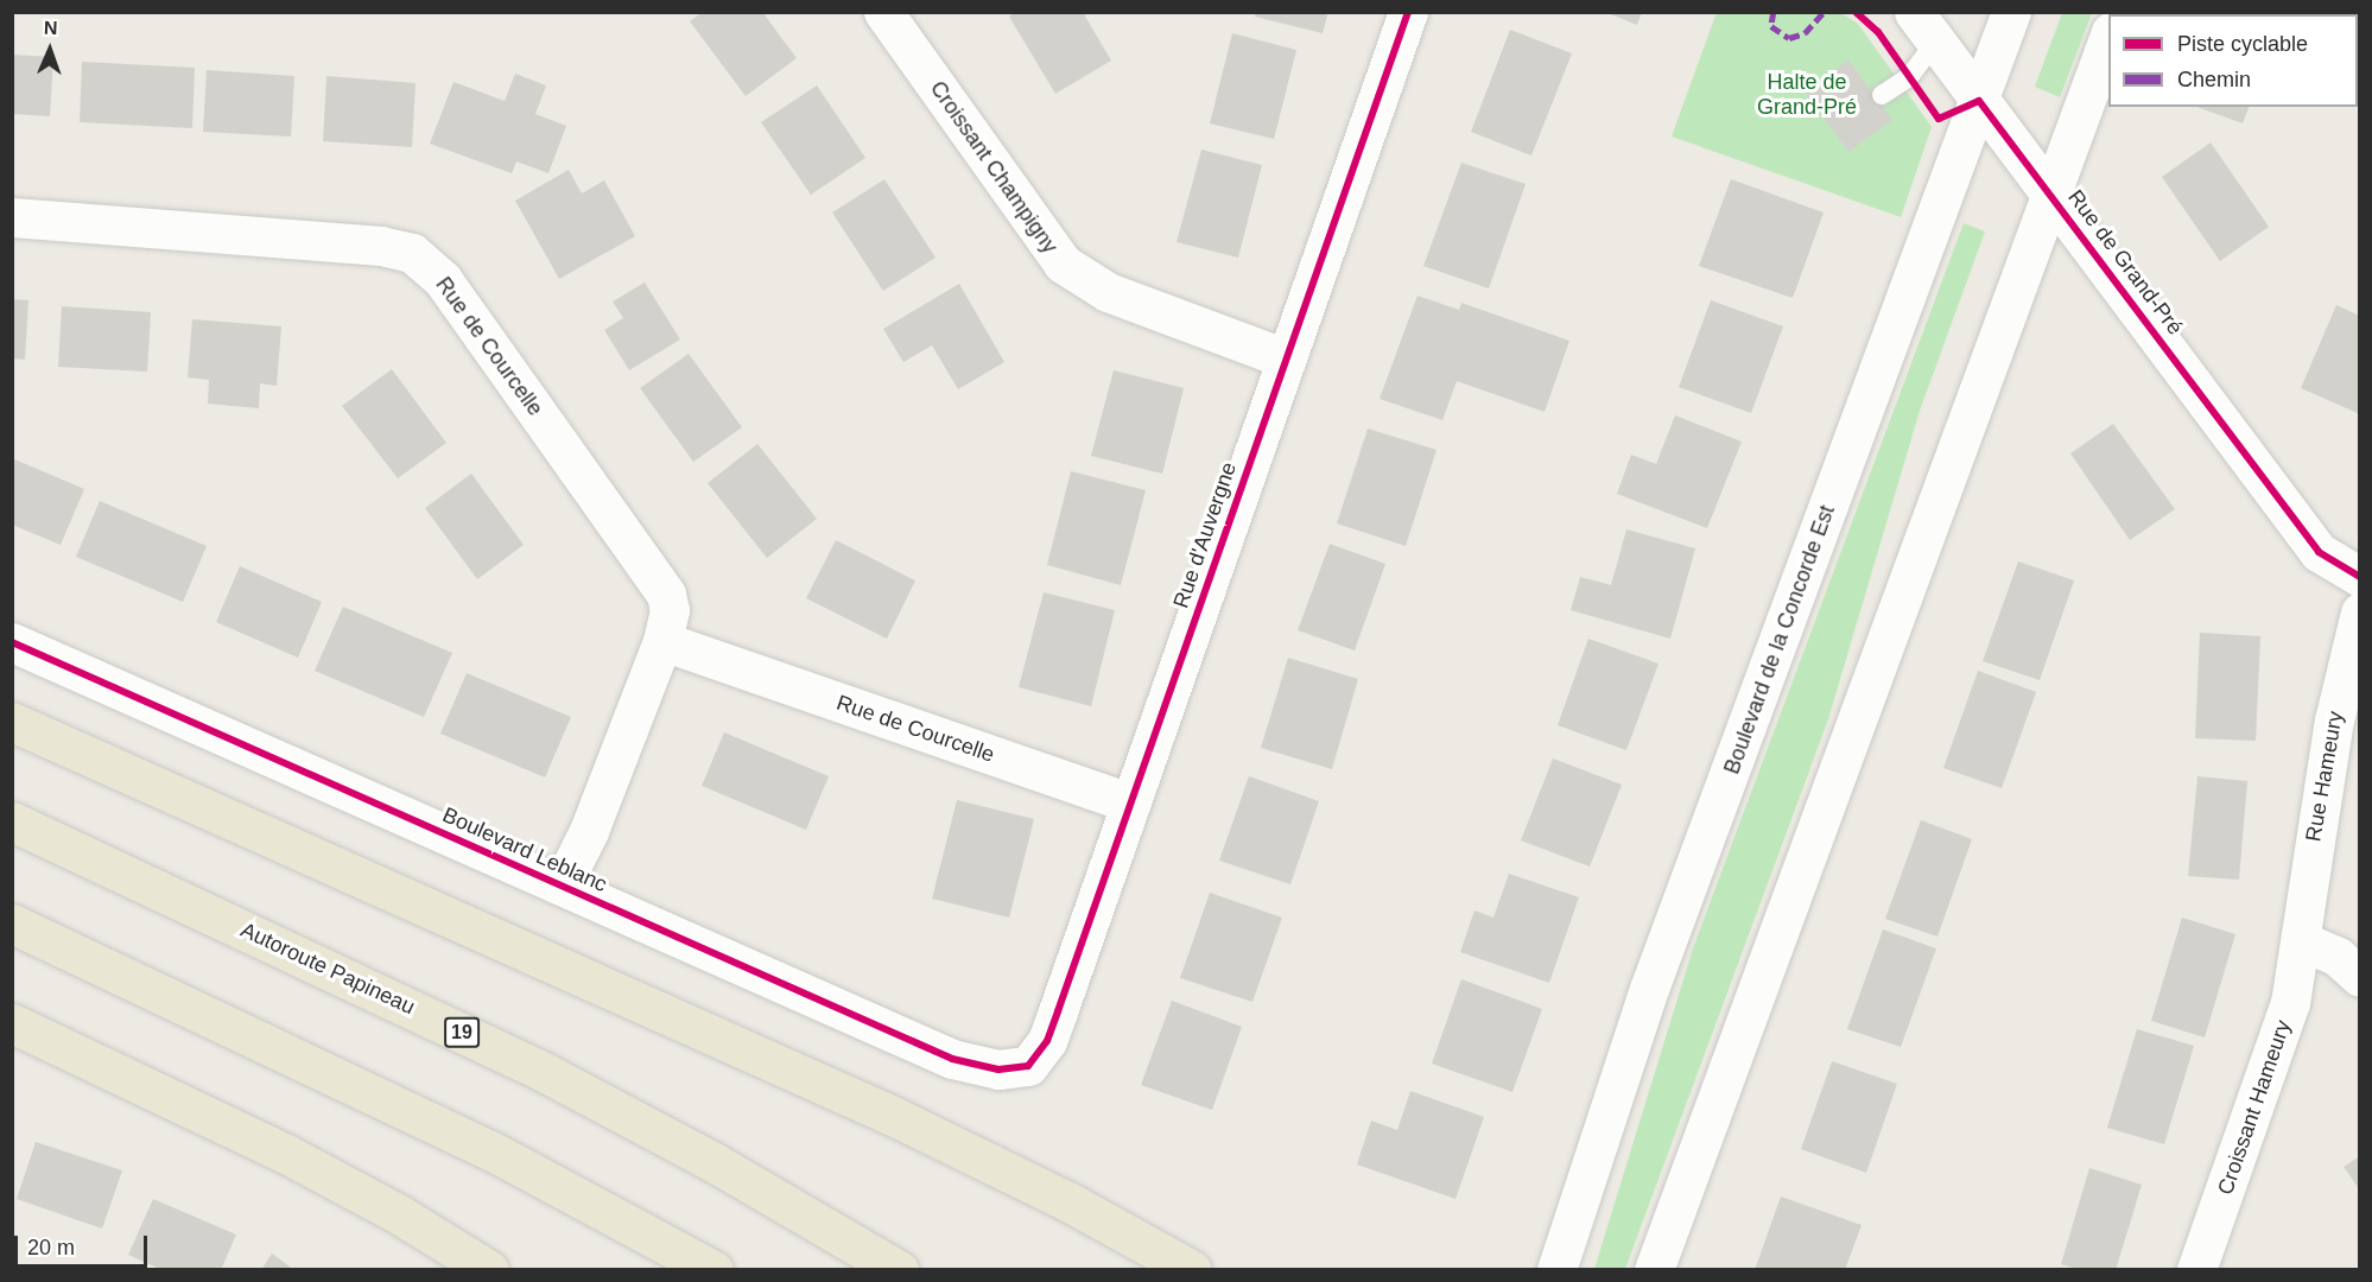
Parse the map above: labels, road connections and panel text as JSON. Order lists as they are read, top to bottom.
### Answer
{
  "streets": {
    "highway": ["Autoroute Papineau", "19"],
    "street": [
      "Croissant Champigny",
      "Rue de Grand-Pré",
      "Rue de Courcelle",
      "Rue d'Auvergne",
      "Boulevard de la Concorde Est",
      "Rue Hameury",
      "Boulevard Leblanc",
      "Croissant Hameury"
    ]
  },
  "crossings": [
    ["Croissant Champigny", "Rue d'Auvergne"],
    ["Rue de Grand-Pré", "Boulevard de la Concorde Est"],
    ["Rue de Courcelle", "Rue d'Auvergne"],
    ["Rue de Courcelle", "Boulevard Leblanc"],
    ["Rue d'Auvergne", "Boulevard Leblanc"],
    ["Rue Hameury", "Croissant Hameury"]
  ],
  "parks": ["Halte de Grand-Pré"],
  "legend": ["Piste cyclable", "Chemin"],
  "scale_bar": "20 m",
  "north": "top"
}
